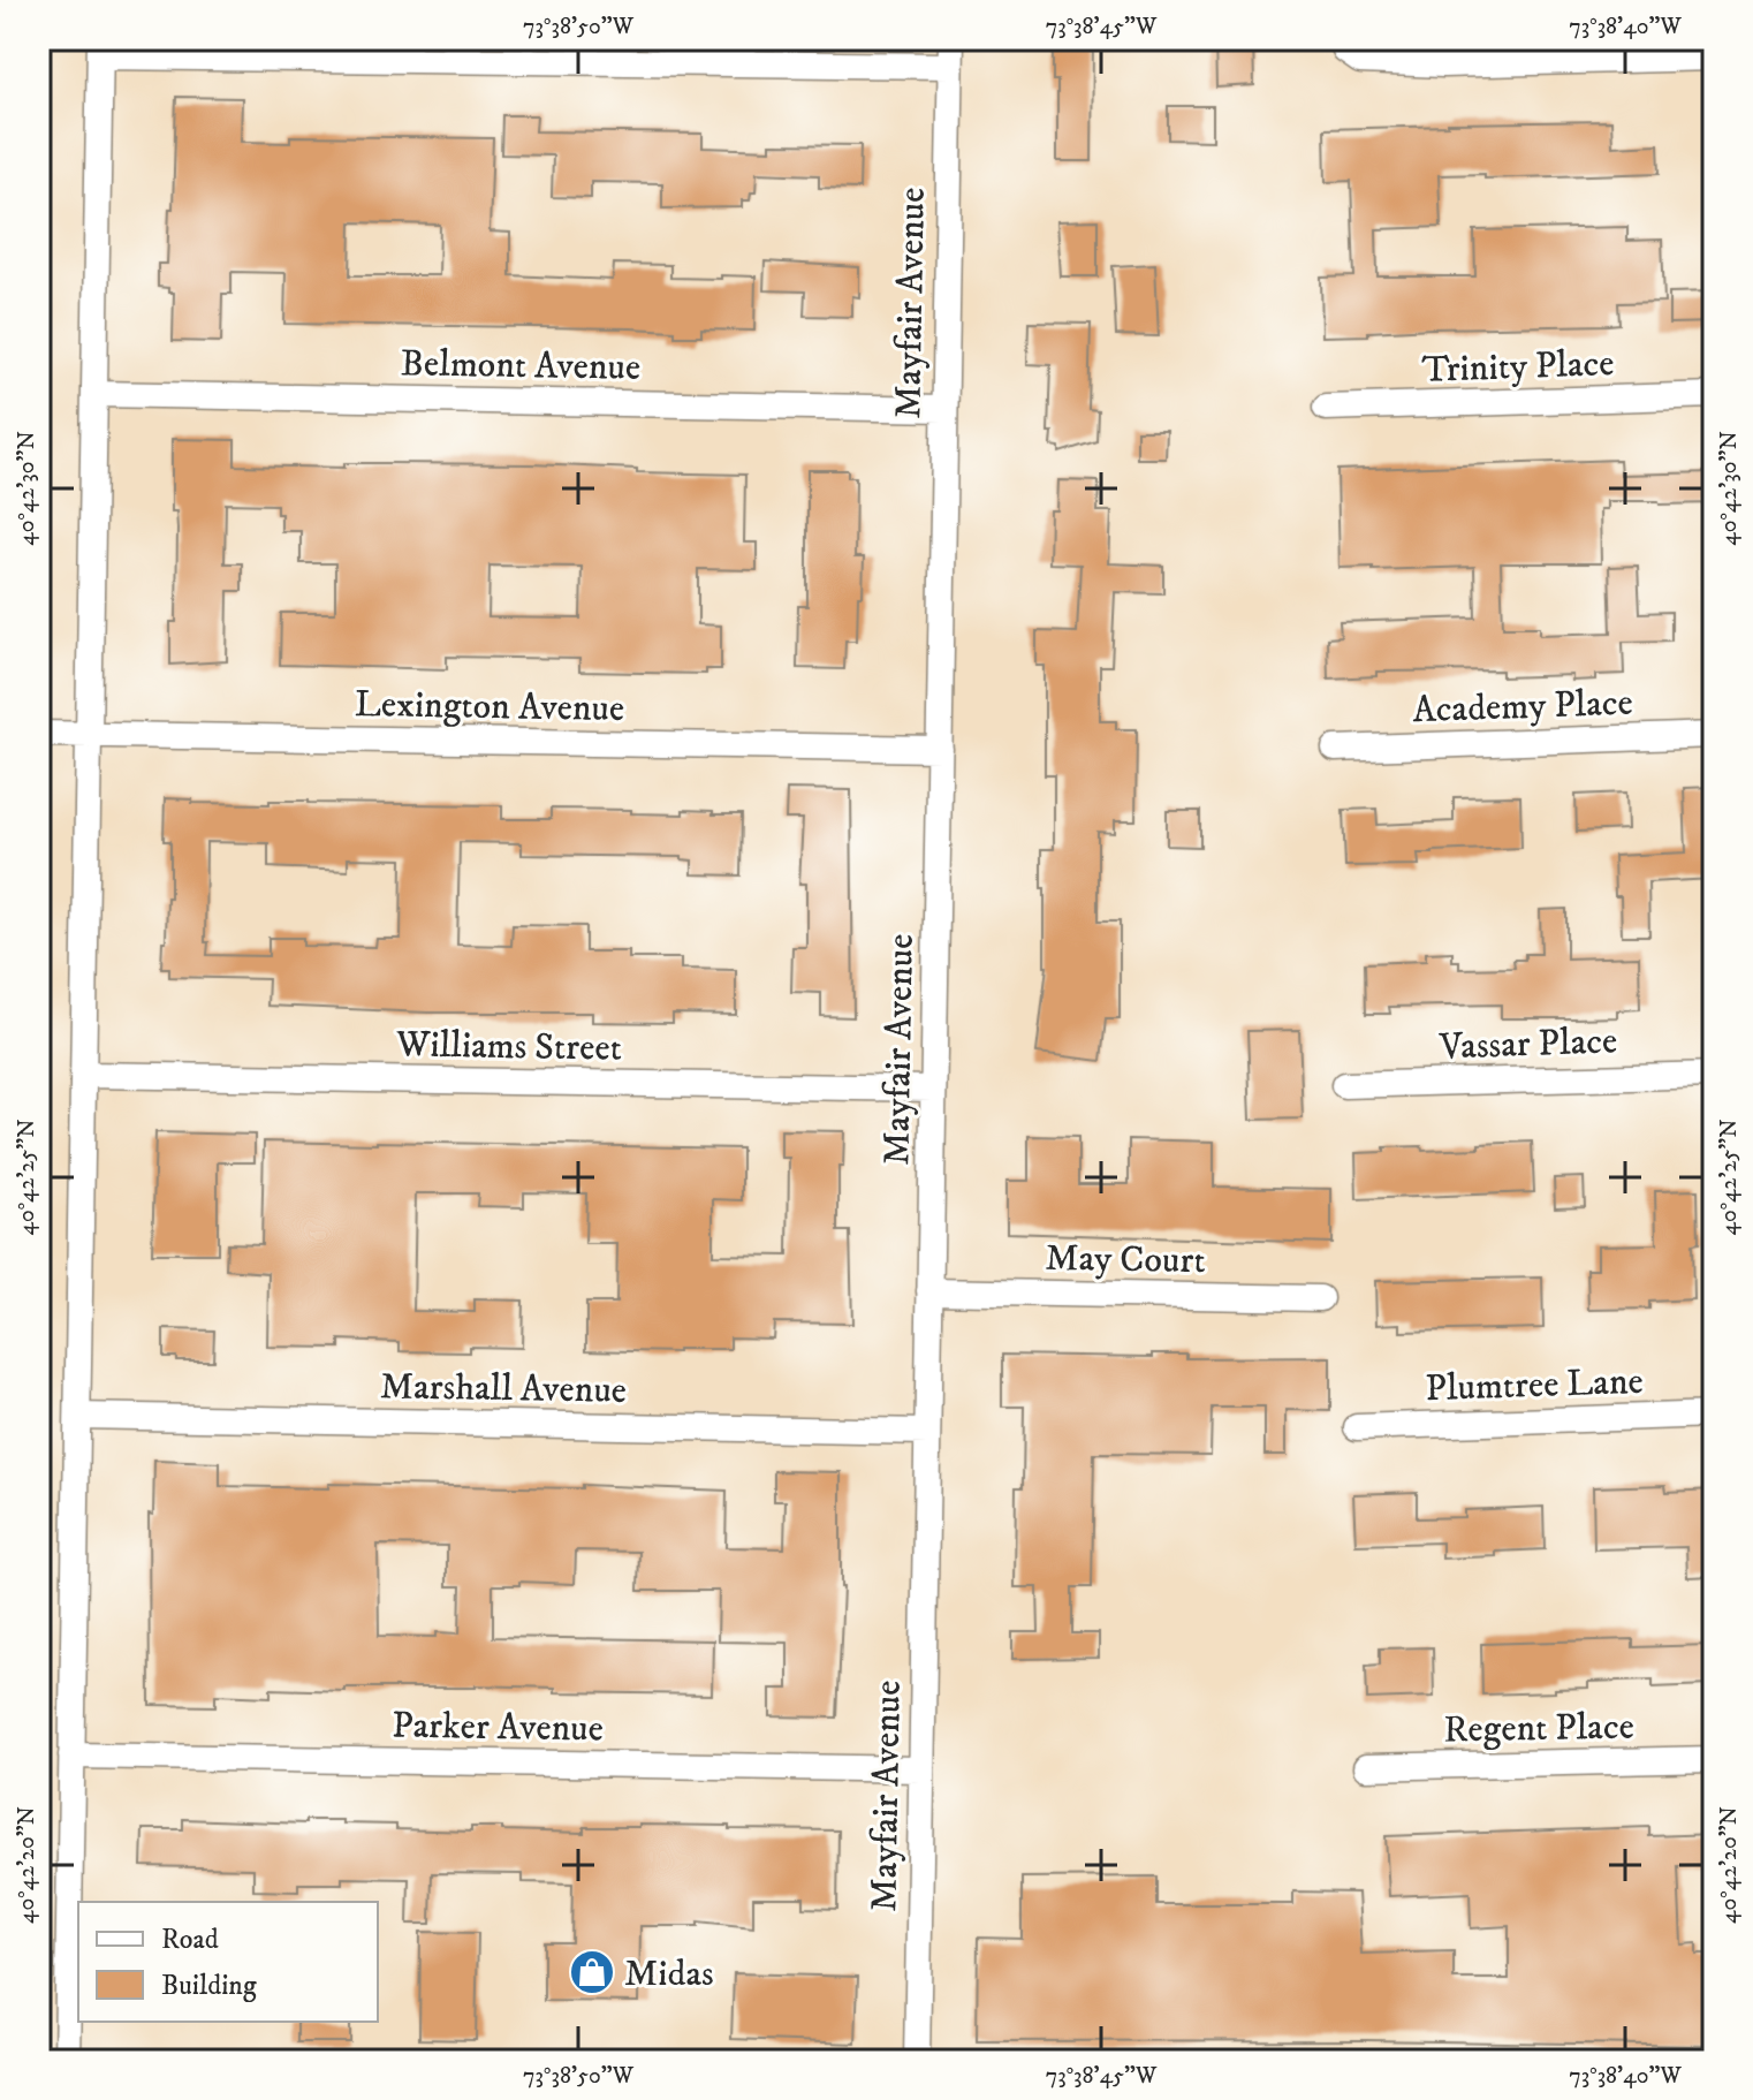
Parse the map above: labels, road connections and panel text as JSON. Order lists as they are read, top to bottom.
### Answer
{
  "streets": {
    "street": [
      "Mayfair Avenue",
      "Belmont Avenue",
      "Trinity Place",
      "Lexington Avenue",
      "Academy Place",
      "Vassar Place",
      "Williams Street",
      "May Court",
      "Plumtree Lane",
      "Marshall Avenue",
      "Parker Avenue",
      "Regent Place"
    ]
  },
  "crossings": [
    ["Mayfair Avenue", "Belmont Avenue"],
    ["Mayfair Avenue", "Lexington Avenue"],
    ["Mayfair Avenue", "Williams Street"],
    ["Mayfair Avenue", "May Court"],
    ["Mayfair Avenue", "Marshall Avenue"],
    ["Mayfair Avenue", "Parker Avenue"]
  ],
  "places": {
    "shop": ["Midas"]
  },
  "legend": ["Road", "Building"],
  "coordinates": [
    "73°38'50\"W",
    "73°38'45\"W",
    "73°38'40\"W",
    "40°42'30\"N",
    "40°42'25\"N",
    "40°42'20\"N"
  ]
}
